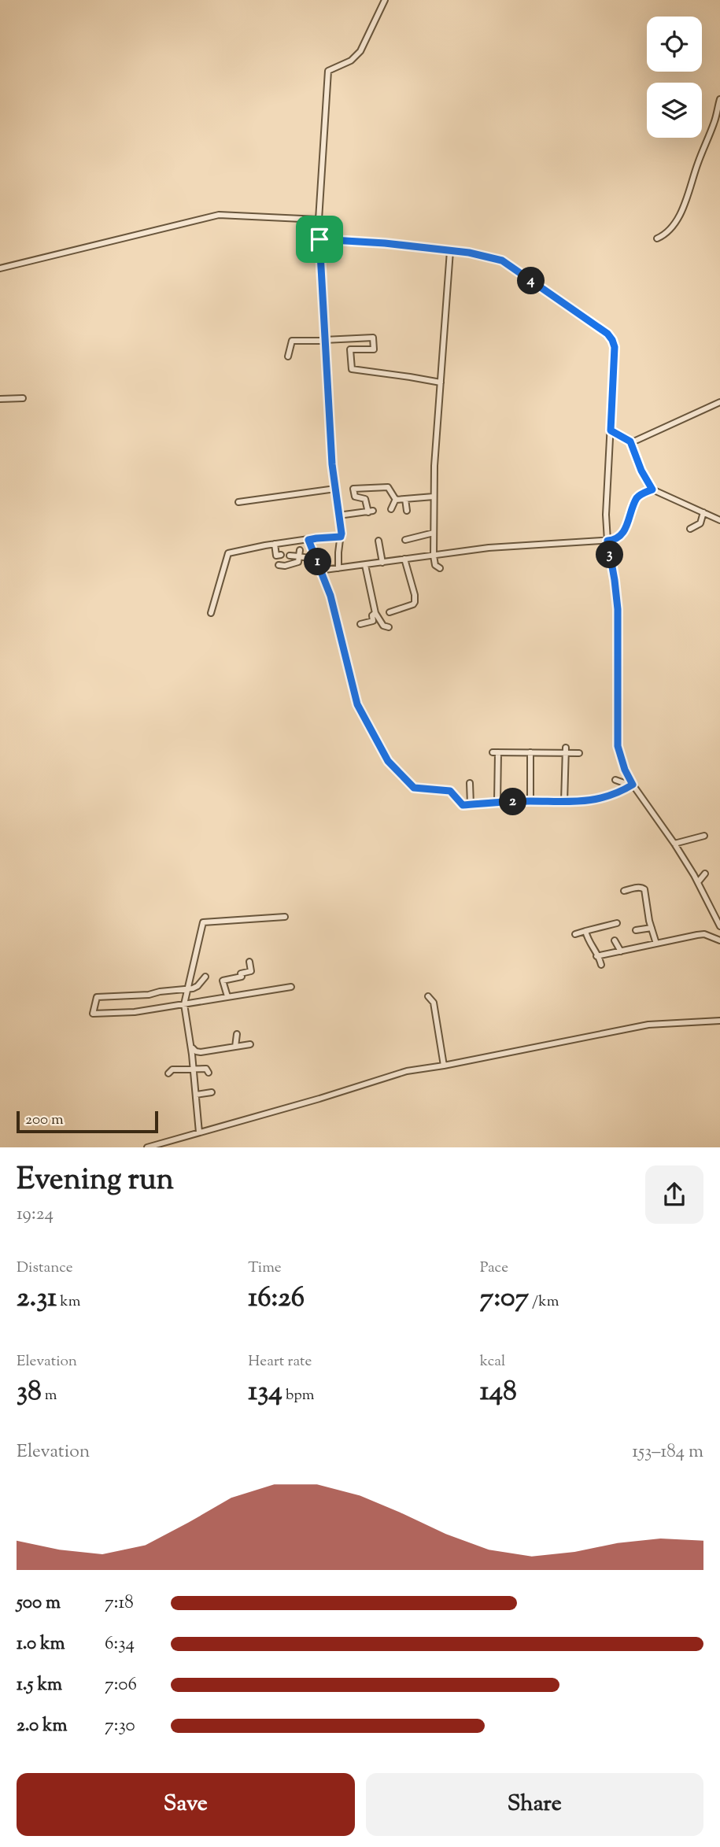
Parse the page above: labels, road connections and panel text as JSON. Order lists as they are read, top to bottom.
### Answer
{
  "scale_bar": "200 m",
  "page": {
    "pins": [
      "4",
      "3",
      "1",
      "2"
    ],
    "scale": "200 m",
    "heading": ["Evening run", "19:24"],
    "stats": [
      ["Distance", "2.31 km"],
      ["Time", "16:26"],
      ["Pace", "7:07 /km"],
      ["Elevation", "38 m"],
      ["Heart rate", "134 bpm"],
      ["kcal", "148"]
    ],
    "chart": ["Elevation", "153–184 m"],
    "list": [
      {
        "name": "500 m",
        "note": "7:18"
      },
      {
        "name": "1.0 km",
        "note": "6:34"
      },
      {
        "name": "1.5 km",
        "note": "7:06"
      },
      {
        "name": "2.0 km",
        "note": "7:30"
      }
    ],
    "buttons": ["Save", "Share"]
  }
}
